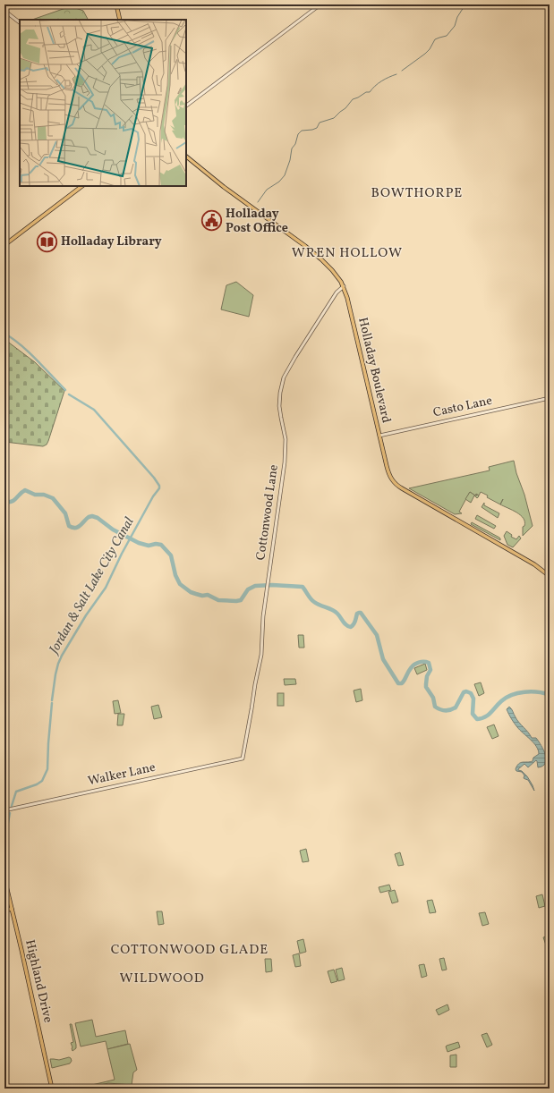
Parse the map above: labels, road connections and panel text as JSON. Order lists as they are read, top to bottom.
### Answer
{
  "streets": {
    "main road": ["Holladay Boulevard", "Highland Drive"],
    "street": ["Casto Lane", "Cottonwood Lane", "Walker Lane"]
  },
  "crossings": [
    ["Holladay Boulevard", "Casto Lane"],
    ["Holladay Boulevard", "Cottonwood Lane"],
    ["Cottonwood Lane", "Walker Lane"]
  ],
  "districts": [
    "BOWTHORPE",
    "WREN HOLLOW",
    "COTTONWOOD GLADE",
    "WILDWOOD"
  ],
  "water": ["Jordan & Salt Lake City Canal"],
  "places": {
    "public building": ["Holladay Post Office"],
    "library": ["Holladay Library"]
  }
}
